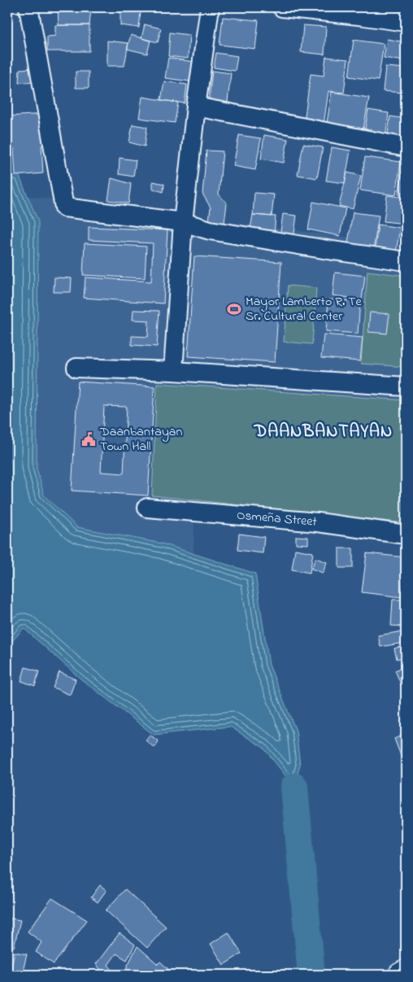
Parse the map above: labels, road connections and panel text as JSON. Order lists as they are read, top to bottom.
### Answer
{
  "streets": {
    "street": ["Osmeña Street"]
  },
  "districts": ["DAANBANTAYAN"],
  "places": {
    "sports": ["Mayor Lamberto R. Te Sr. Cultural Center"],
    "public building": ["Daanbantayan Town Hall"]
  }
}
